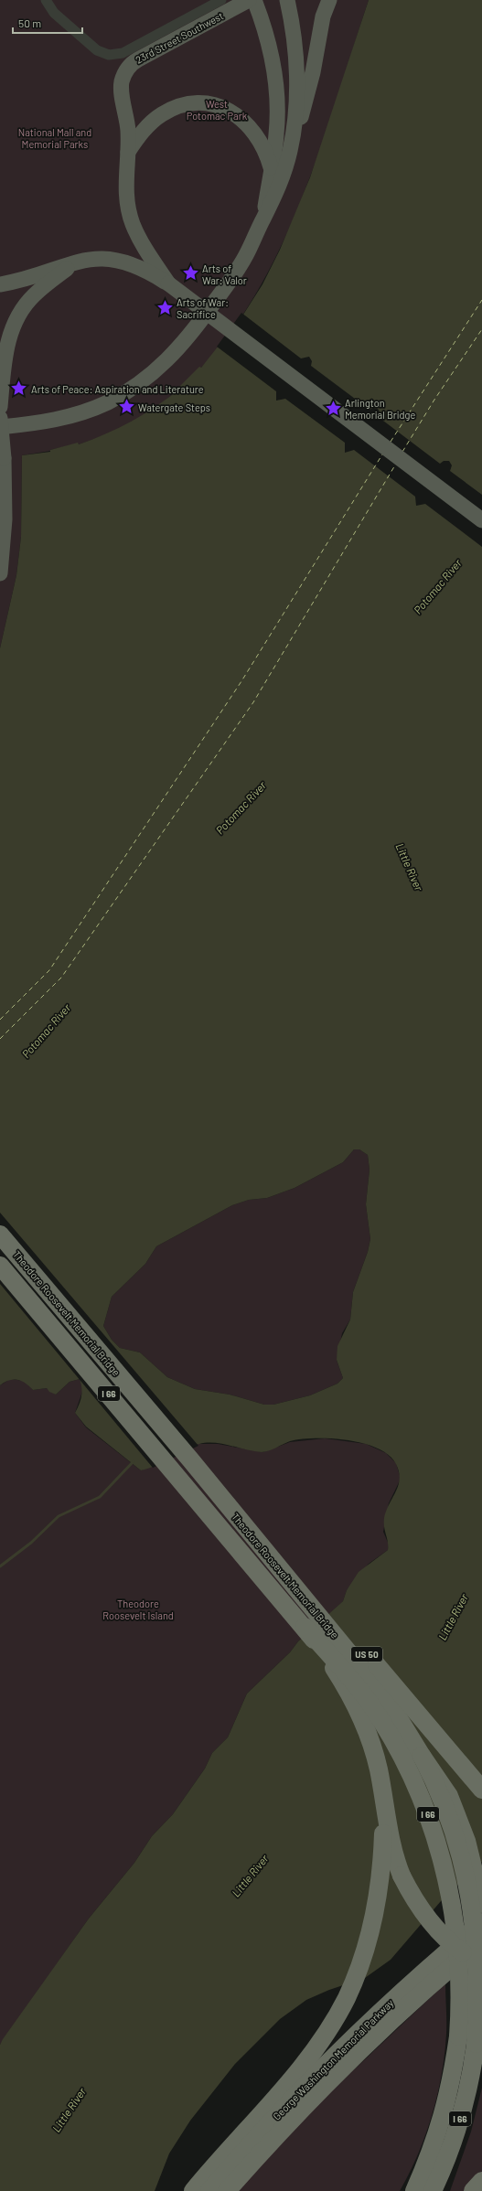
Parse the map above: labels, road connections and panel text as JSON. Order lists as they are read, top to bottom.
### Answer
{
  "streets": {
    "highway": [
      "Theodore Roosevelt Memorial Bridge",
      "I 66",
      "US 50",
      "George Washington Memorial Parkway"
    ],
    "main road": ["23rd Street Southwest"]
  },
  "water": ["Potomac River", "Little River"],
  "parks": ["West Potomac Park", "National Mall and Memorial Parks", "Theodore Roosevelt Island"],
  "places": {
    "place": [
      "Arts of War: Valor",
      "Arts of War: Sacrifice",
      "Arts of Peace: Aspiration and Literature",
      "Watergate Steps",
      "Arlington Memorial Bridge"
    ]
  },
  "scale_bar": "50 m"
}
